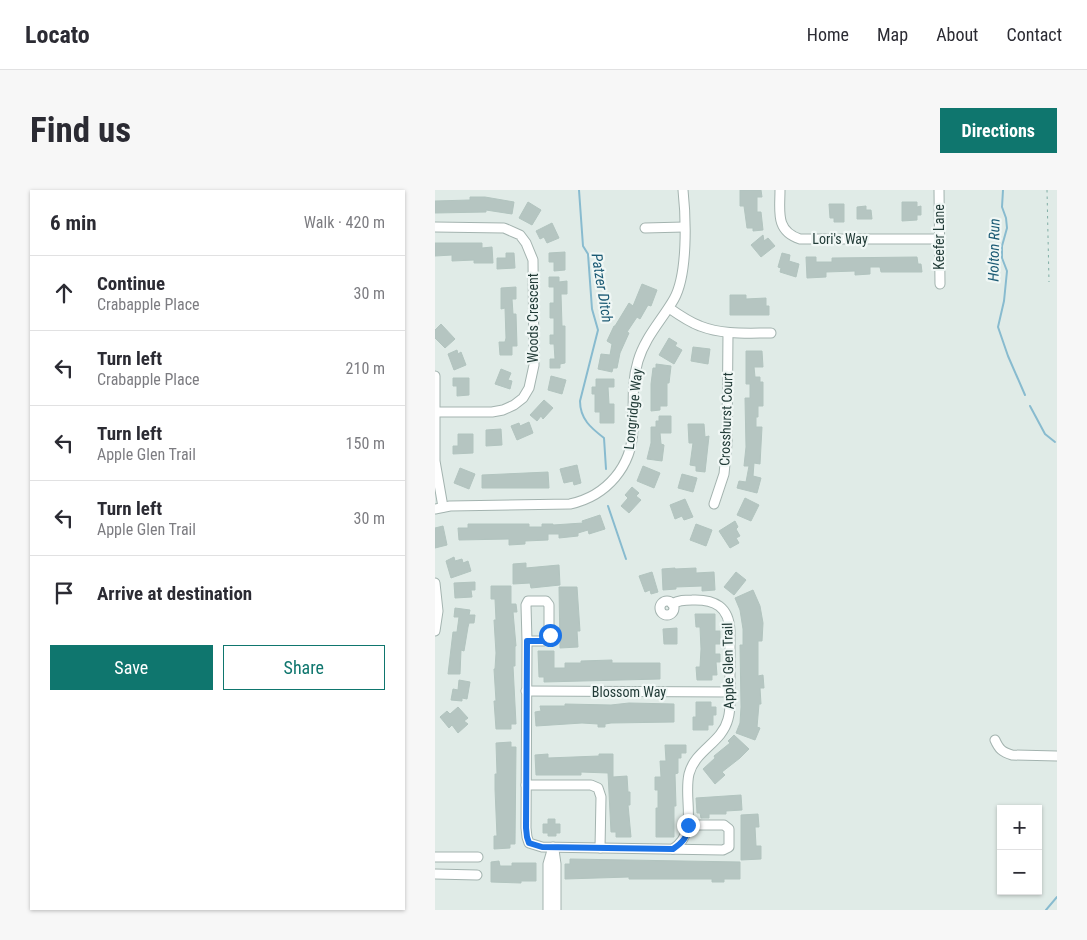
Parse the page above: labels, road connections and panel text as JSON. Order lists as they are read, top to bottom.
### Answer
{
  "streets": {
    "street": [
      "Keefer Lane",
      "Lori's Way",
      "Woods Crescent",
      "Longridge Way",
      "Crosshurst Court",
      "Apple Glen Trail",
      "Blossom Way"
    ]
  },
  "crossings": [
    ["Keefer Lane", "Lori's Way"],
    ["Apple Glen Trail", "Blossom Way"]
  ],
  "water": ["Holton Run", "Patzer Ditch"],
  "page": {
    "header": "Locato",
    "nav": [
      "Home",
      "Map",
      "About",
      "Contact"
    ],
    "buttons": [
      "Directions",
      ["Save", "Share"]
    ],
    "title": "Find us",
    "heading": ["6 min", "Walk · 420 m"],
    "list": [
      ["Continue", "Crabapple Place", "30 m"],
      ["Turn left", "Crabapple Place", "210 m"],
      ["Turn left", "Apple Glen Trail", "150 m"],
      ["Turn left", "Apple Glen Trail", "30 m"],
      "Arrive at destination"
    ],
    "map_buttons": ["+", "−"]
  }
}
